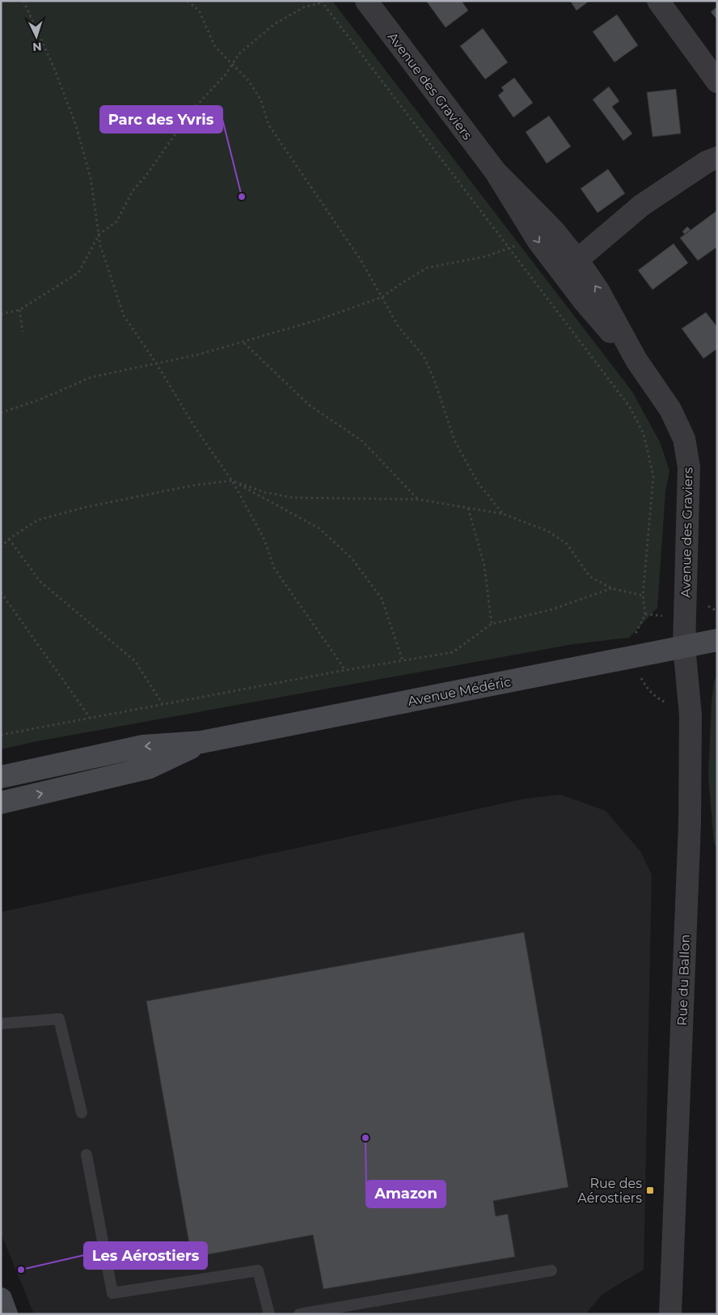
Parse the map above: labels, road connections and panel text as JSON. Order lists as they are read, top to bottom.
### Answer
{
  "streets": {
    "main road": ["Avenue Médéric"],
    "street": ["Avenue des Graviers", "Rue du Ballon"]
  },
  "crossings": [
    ["Avenue des Graviers", "Avenue Médéric"],
    ["Avenue des Graviers", "Rue du Ballon"],
    ["Avenue Médéric", "Rue du Ballon"]
  ],
  "places": {
    "other": ["Parc des Yvris", "Amazon", "Les Aérostiers"],
    "transit": ["Rue des Aérostiers"]
  },
  "north": "bottom"
}
